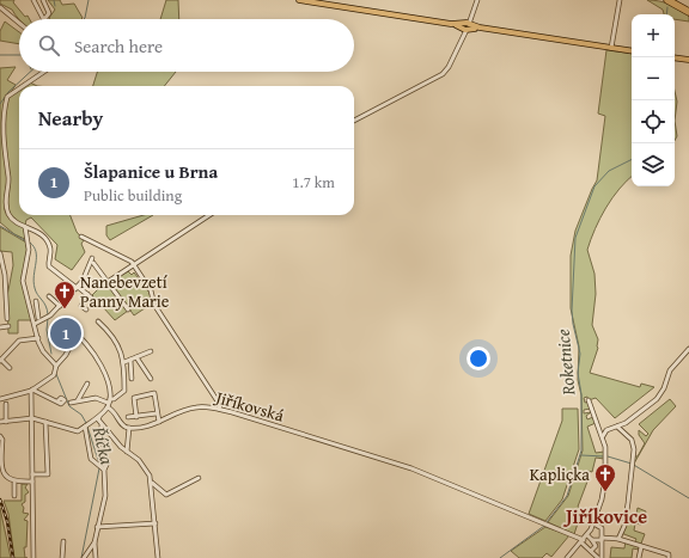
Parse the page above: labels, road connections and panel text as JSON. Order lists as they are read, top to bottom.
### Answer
{
  "streets": {
    "street": ["Jiříkovská"]
  },
  "districts": ["Jiříkovice"],
  "water": ["Roketnice", "Říčka"],
  "places": {
    "church": ["Nanebevzetí Panny Marie", "Kapliçka"]
  },
  "page": {
    "map_buttons": ["+", "−"],
    "search": "Search here",
    "heading": "Nearby",
    "list": [
      {
        "mark": "1",
        "name": "Šlapanice u Brna",
        "note": "Public building",
        "value": "1.7 km"
      }
    ],
    "pins": "1"
  }
}
